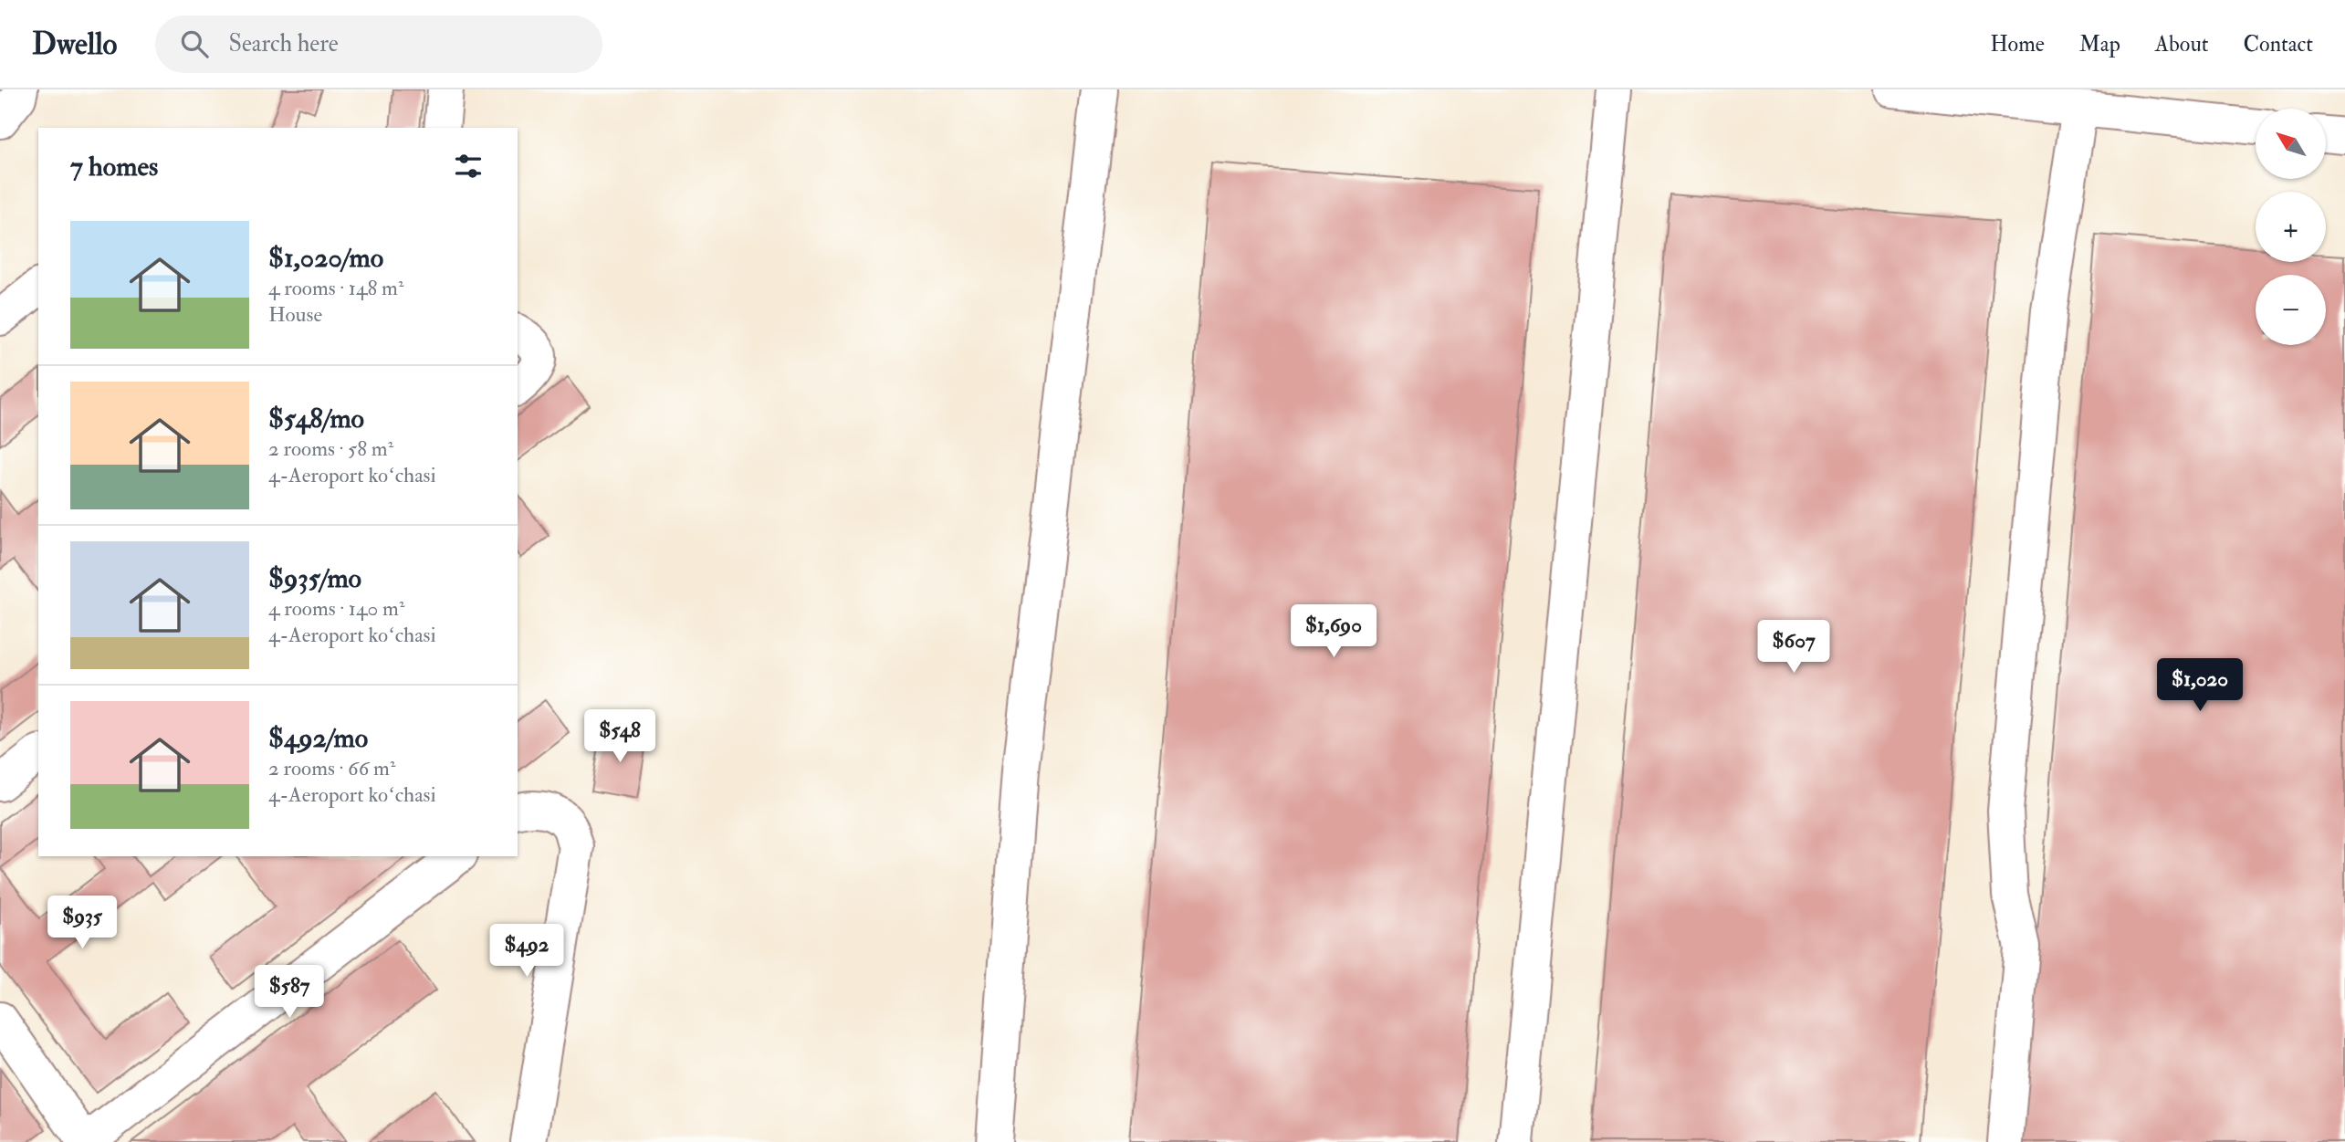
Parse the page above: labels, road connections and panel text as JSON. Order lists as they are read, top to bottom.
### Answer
{
  "north": "top left",
  "page": {
    "header": "Dwello",
    "search": "Search here",
    "nav": [
      "Home",
      "Map",
      "About",
      "Contact"
    ],
    "map_buttons": ["+", "−"],
    "heading": "7 homes",
    "list": [
      {
        "name": "$1,020/mo",
        "note": "4 rooms · 148 m² · House"
      },
      {
        "name": "$548/mo",
        "note": "2 rooms · 58 m² · 4-Aeroport koʻchasi"
      },
      {
        "name": "$935/mo",
        "note": "4 rooms · 140 m² · 4-Aeroport koʻchasi"
      },
      {
        "name": "$492/mo",
        "note": "2 rooms · 66 m² · 4-Aeroport koʻchasi"
      }
    ],
    "price": [
      "$1,690",
      "$607",
      "$1,020",
      "$548",
      "$935",
      "$492",
      "$587"
    ]
  }
}
